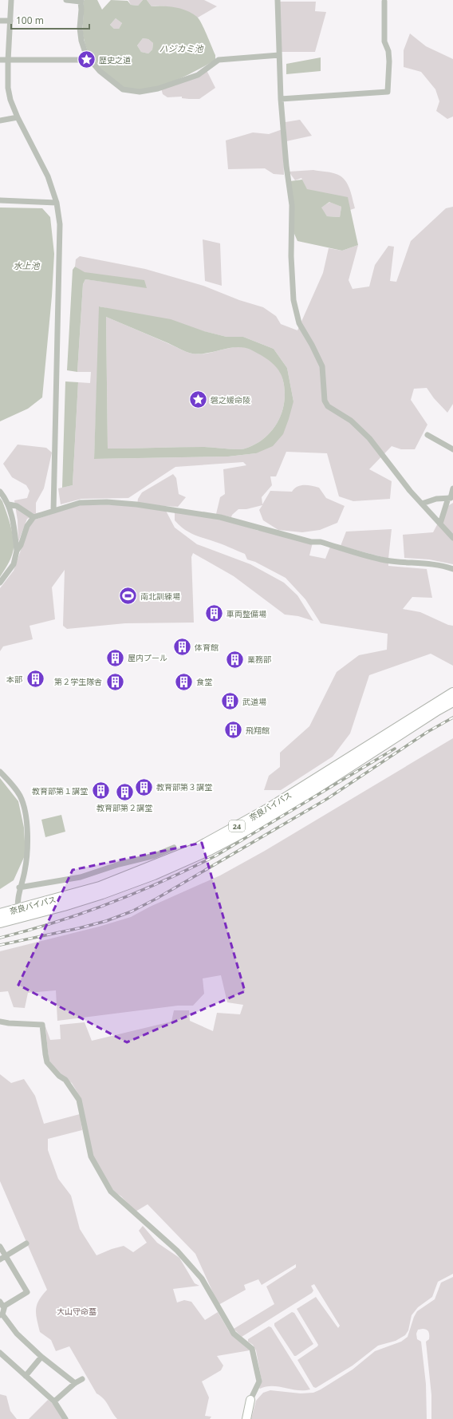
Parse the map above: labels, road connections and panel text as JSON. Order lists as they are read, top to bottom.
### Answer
{
  "streets": {
    "highway": ["奈良バイパス", "24"]
  },
  "water": ["ハジカミ池", "水上池"],
  "parks": ["大山守命墓"],
  "places": {
    "place": ["歴史之道", "磐之媛命陵"],
    "sports": ["南北訓練場"],
    "building": [
      "車両整備場",
      "体育館",
      "屋内プール",
      "業務部",
      "本部",
      "第２学生隊舎",
      "食堂",
      "武道場",
      "飛翔館",
      "教育部第３講堂",
      "教育部第１講堂",
      "教育部第２講堂"
    ]
  },
  "scale_bar": "100 m"
}
